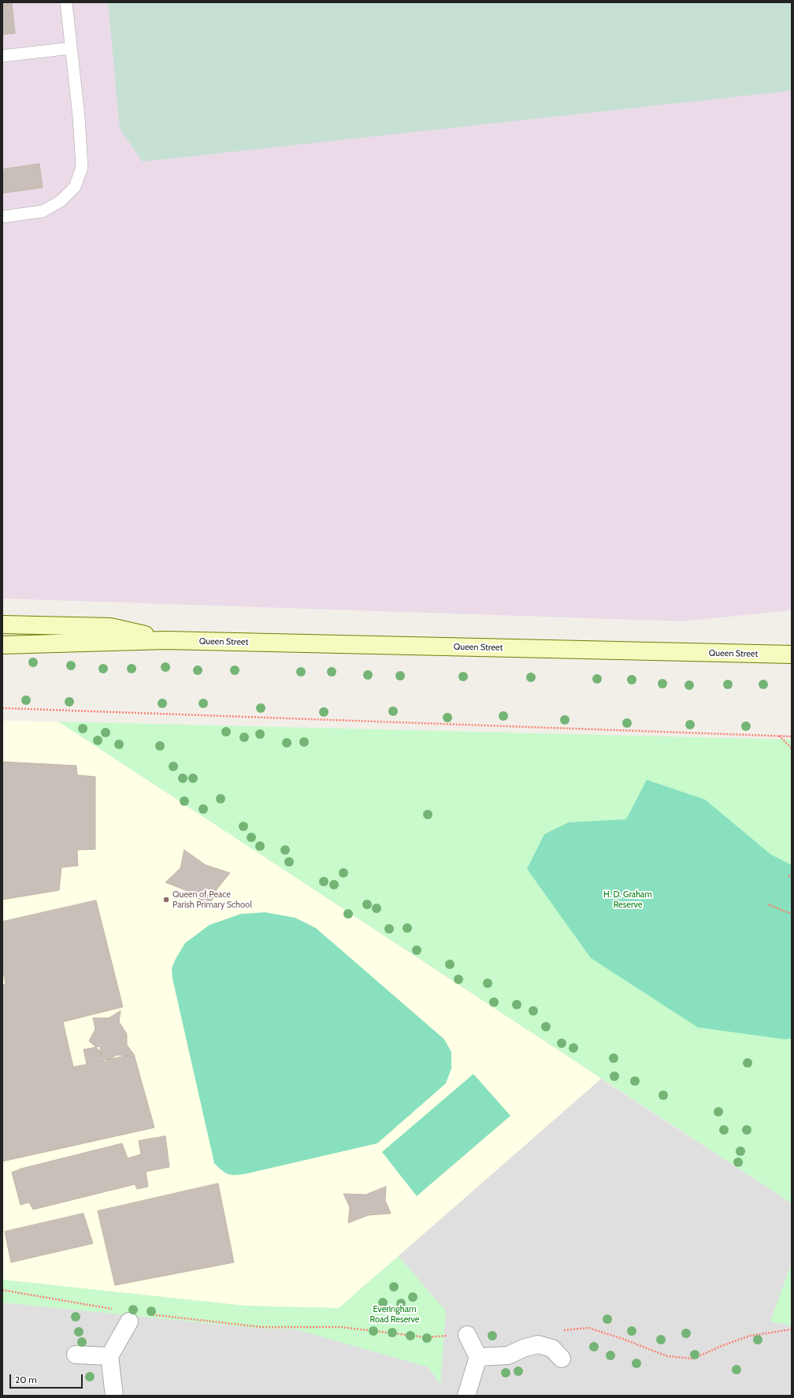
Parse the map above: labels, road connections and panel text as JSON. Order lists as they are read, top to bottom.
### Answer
{
  "streets": {
    "main road": ["Queen Street"]
  },
  "parks": ["H. D. Graham Reserve", "Everingham Road Reserve"],
  "places": ["Queen of Peace Parish Primary School"],
  "scale_bar": "20 m"
}
